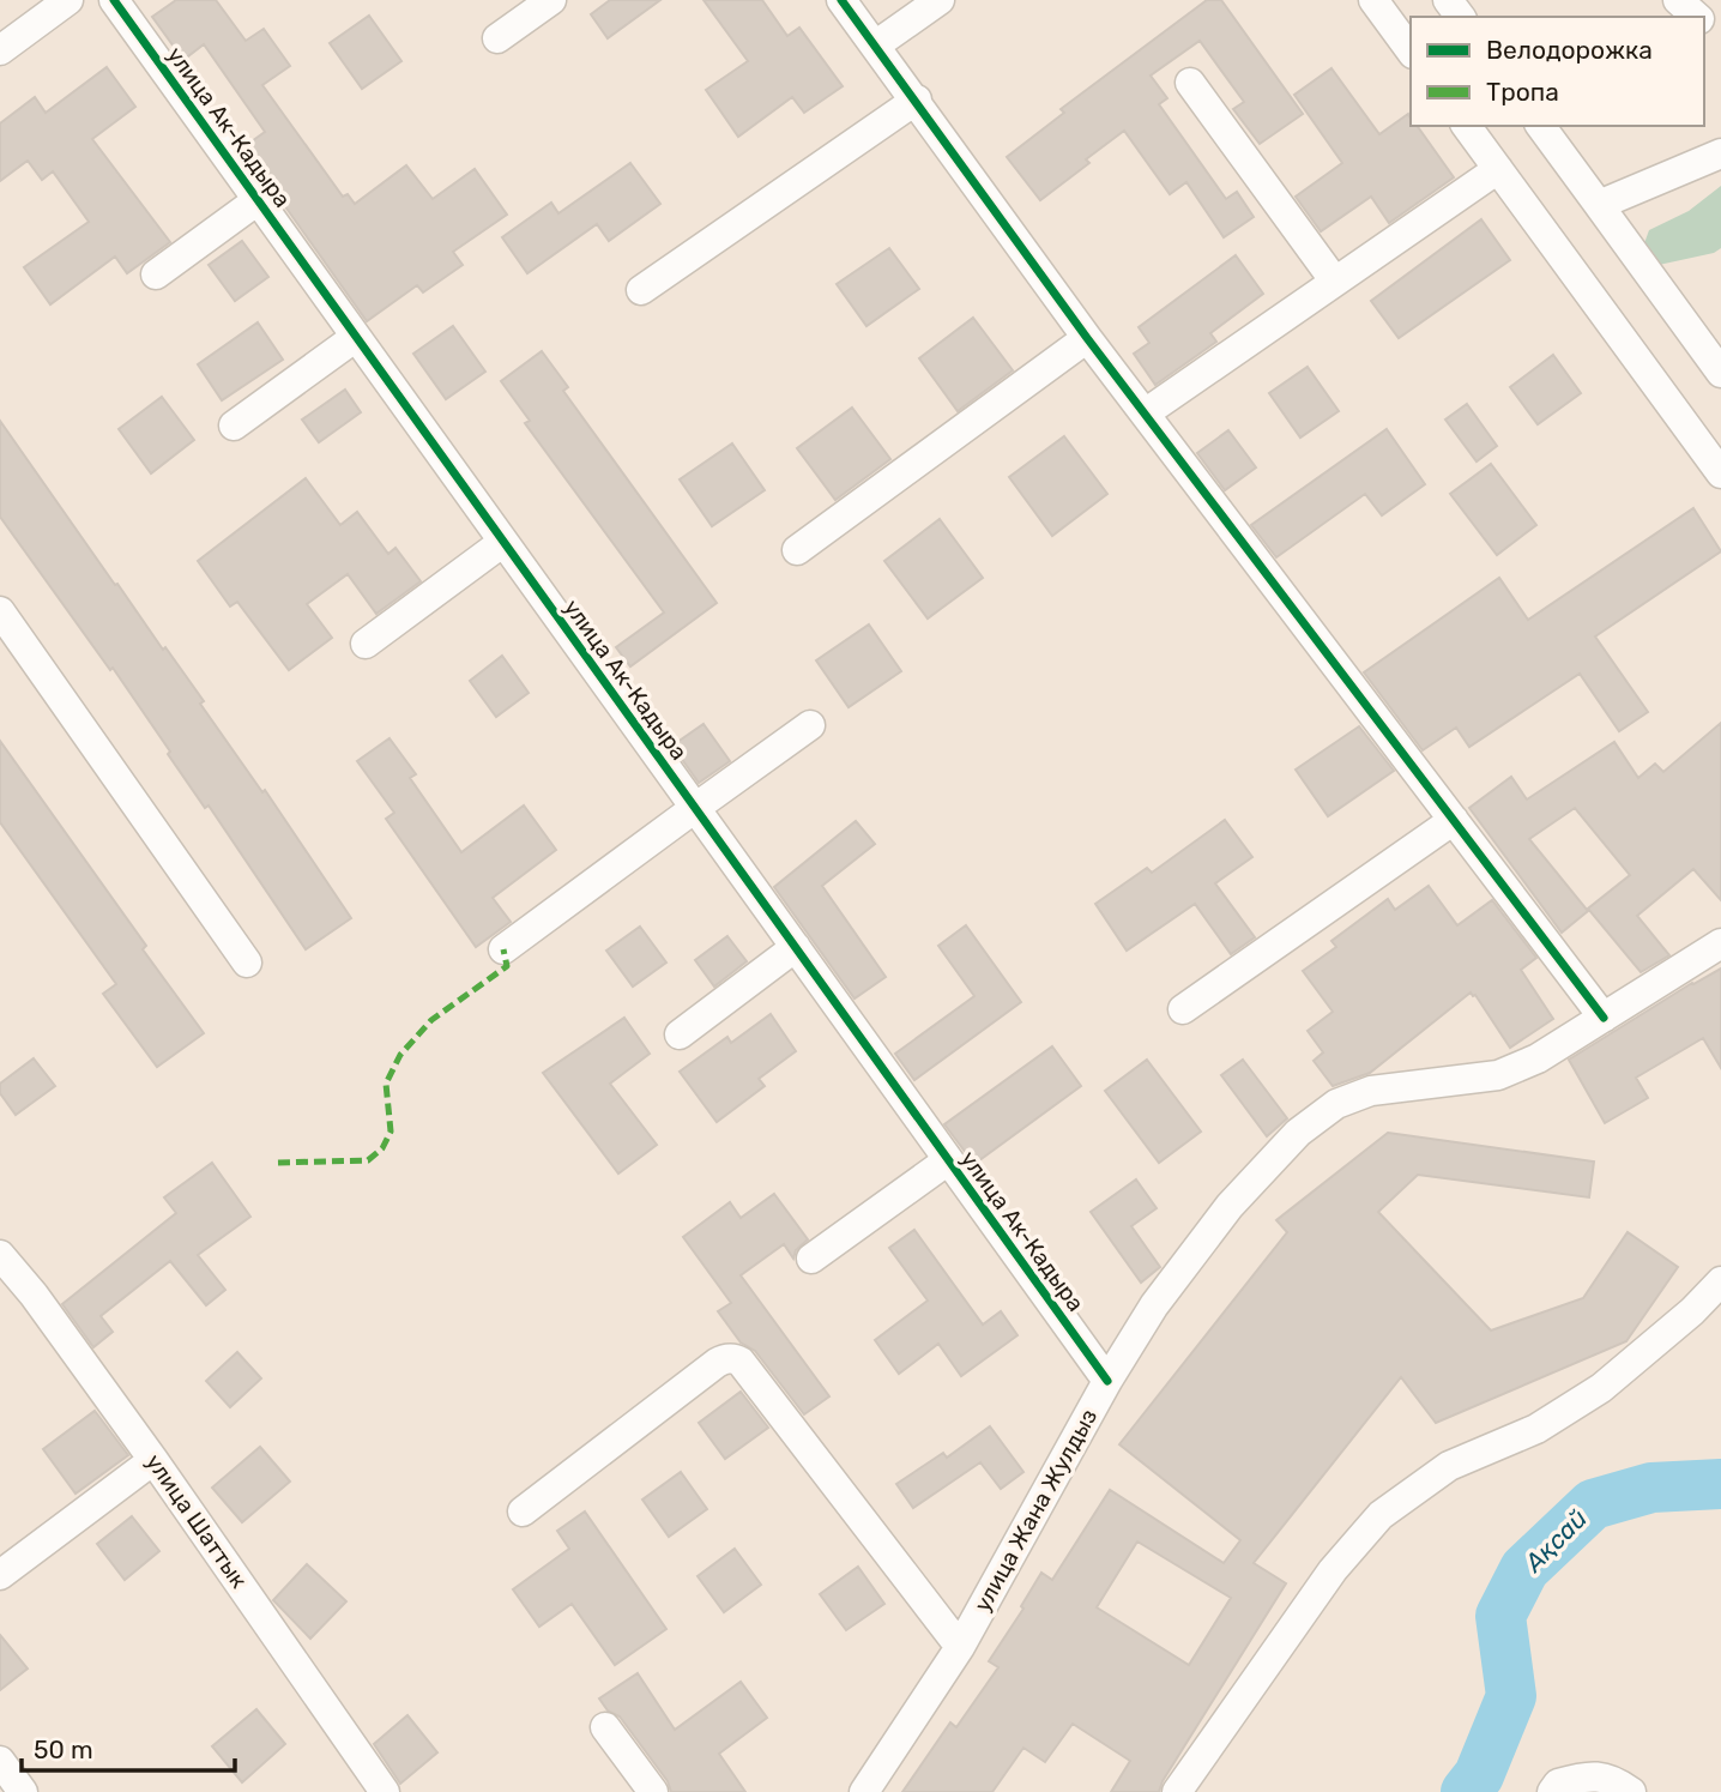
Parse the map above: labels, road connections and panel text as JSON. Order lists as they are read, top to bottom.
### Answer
{
  "streets": {
    "street": ["улица Ак-Кадыра", "улица Жана Жулдыз", "улица Шаттык"]
  },
  "crossings": [
    ["улица Ак-Кадыра", "улица Жана Жулдыз"]
  ],
  "water": ["Ақсай"],
  "legend": ["Велодорожка", "Тропа"],
  "scale_bar": "50 m"
}
